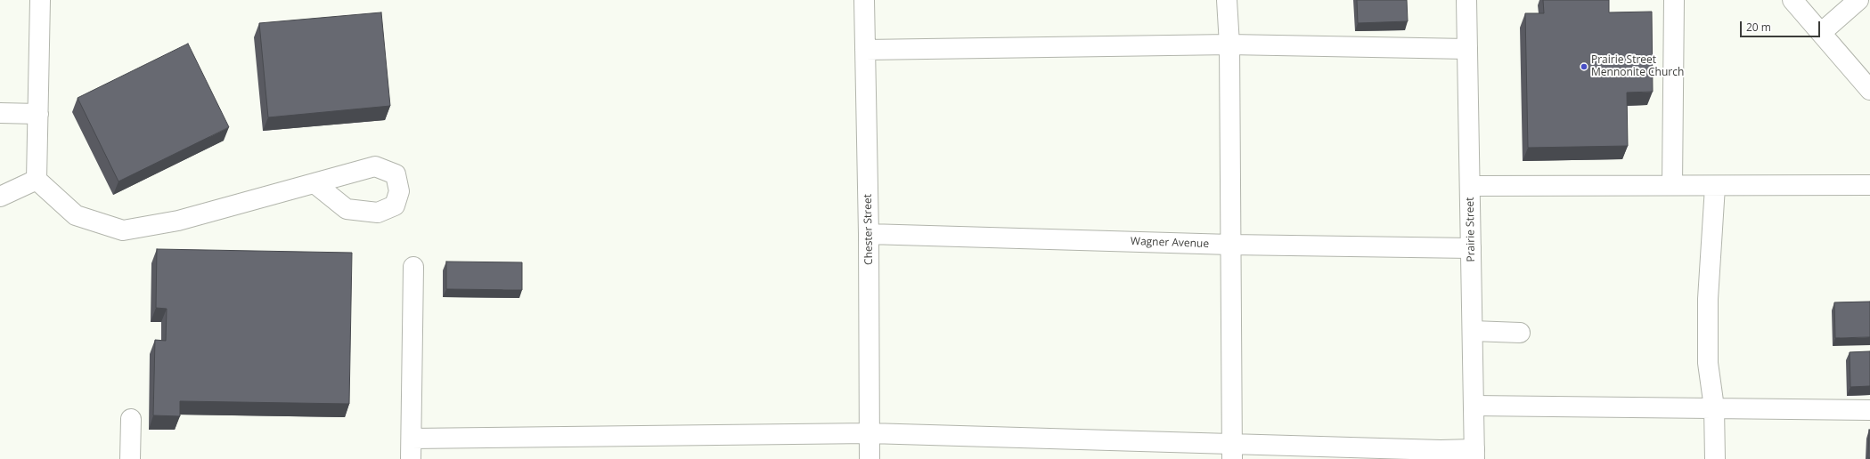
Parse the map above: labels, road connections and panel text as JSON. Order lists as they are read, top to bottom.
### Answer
{
  "streets": {
    "street": ["Chester Street", "Prairie Street", "Wagner Avenue"]
  },
  "crossings": [
    ["Chester Street", "Wagner Avenue"],
    ["Prairie Street", "Wagner Avenue"]
  ],
  "places": ["Prairie Street Mennonite Church"],
  "scale_bar": "20 m"
}
